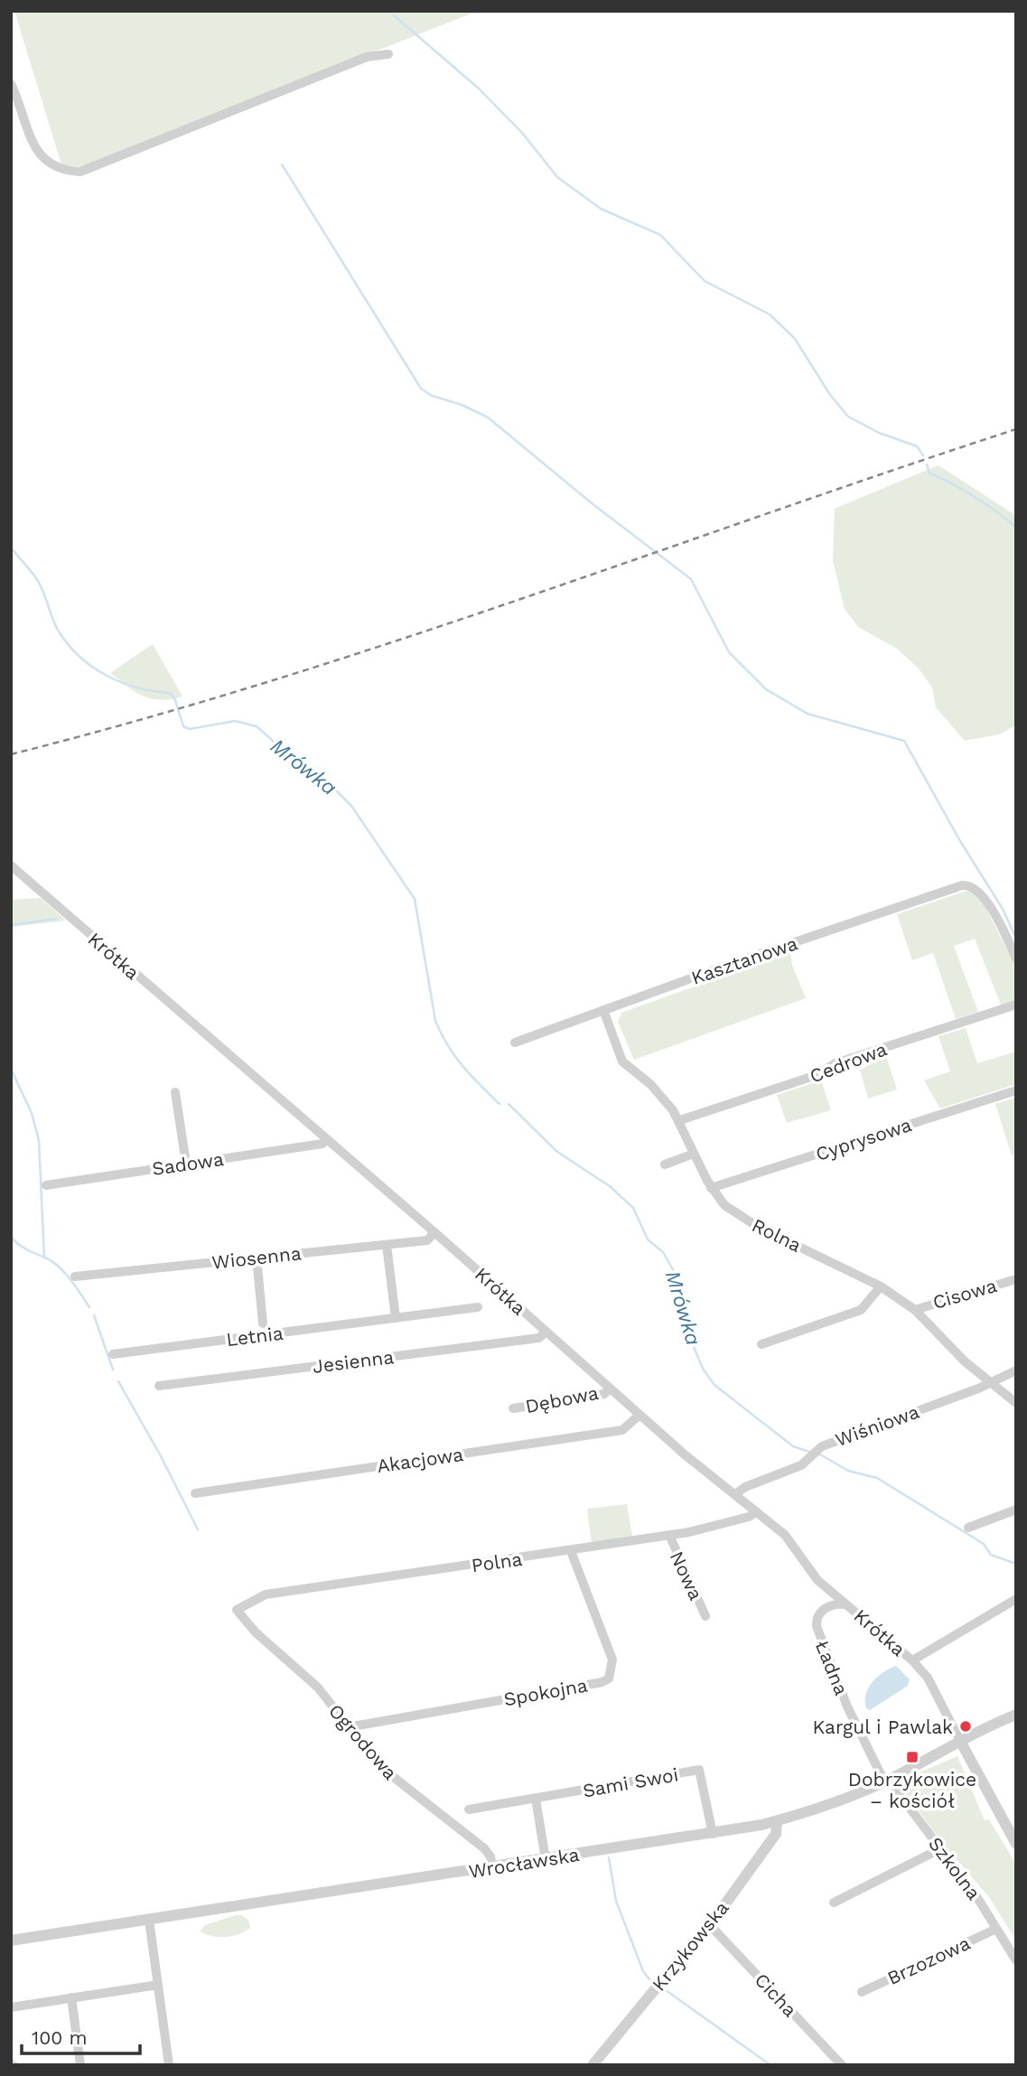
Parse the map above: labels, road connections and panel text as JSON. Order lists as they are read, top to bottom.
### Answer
{
  "streets": {
    "street": [
      "Krótka",
      "Kasztanowa",
      "Cedrowa",
      "Cyprysowa",
      "Sadowa",
      "Rolna",
      "Wiosenna",
      "Cisowa",
      "Letnia",
      "Jesienna",
      "Dębowa",
      "Wiśniowa",
      "Akacjowa",
      "Polna",
      "Nowa",
      "Ładna",
      "Spokojna",
      "Ogrodowa",
      "Sami Swoi",
      "Wrocławska",
      "Szkolna",
      "Krzykowska",
      "Brzozowa",
      "Cicha"
    ]
  },
  "crossings": [
    ["Krótka", "Sadowa"],
    ["Krótka", "Wiosenna"],
    ["Krótka", "Jesienna"],
    ["Krótka", "Dębowa"],
    ["Krótka", "Wiśniowa"],
    ["Krótka", "Akacjowa"],
    ["Krótka", "Polna"],
    ["Krótka", "Ładna"],
    ["Krótka", "Wrocławska"],
    ["Kasztanowa", "Rolna"],
    ["Cedrowa", "Rolna"],
    ["Cyprysowa", "Rolna"],
    ["Rolna", "Cisowa"],
    ["Rolna", "Wiśniowa"],
    ["Polna", "Nowa"],
    ["Polna", "Spokojna"],
    ["Polna", "Ogrodowa"],
    ["Ładna", "Wrocławska"],
    ["Ładna", "Szkolna"],
    ["Spokojna", "Ogrodowa"],
    ["Ogrodowa", "Wrocławska"],
    ["Sami Swoi", "Wrocławska"],
    ["Wrocławska", "Szkolna"],
    ["Wrocławska", "Krzykowska"],
    ["Szkolna", "Brzozowa"],
    ["Krzykowska", "Cicha"]
  ],
  "water": ["Mrówka"],
  "places": {
    "other": ["Kargul i Pawlak"],
    "transit": ["Dobrzykowice – kościół"]
  },
  "scale_bar": "100 m"
}
